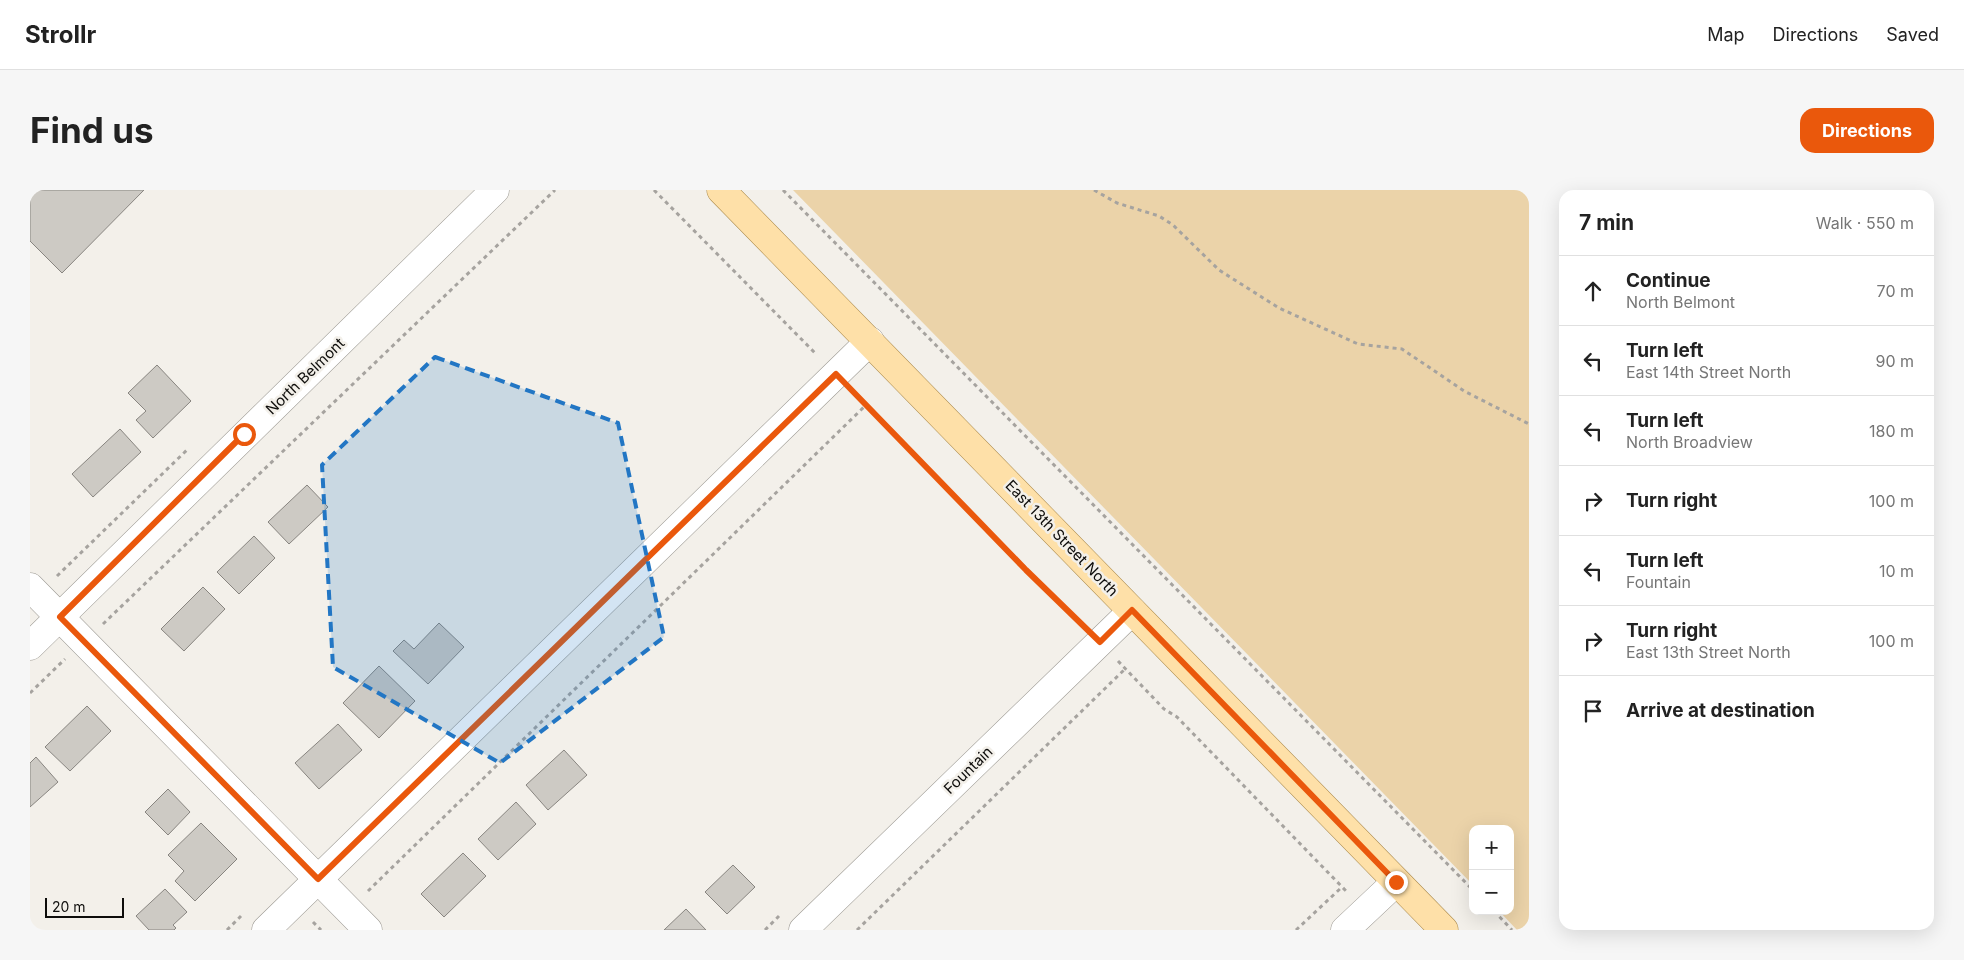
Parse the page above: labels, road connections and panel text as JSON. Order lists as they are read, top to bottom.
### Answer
{
  "streets": {
    "main road": ["East 13th Street North"],
    "street": ["North Belmont", "Fountain"]
  },
  "crossings": [
    ["East 13th Street North", "Fountain"]
  ],
  "scale_bar": "20 m",
  "page": {
    "header": "Strollr",
    "nav": ["Map", "Directions", "Saved"],
    "buttons": "Directions",
    "title": "Find us",
    "heading": ["7 min", "Walk · 550 m"],
    "list": [
      ["Continue", "North Belmont", "70 m"],
      ["Turn left", "East 14th Street North", "90 m"],
      ["Turn left", "North Broadview", "180 m"],
      ["Turn right", "100 m"],
      ["Turn left", "Fountain", "10 m"],
      ["Turn right", "East 13th Street North", "100 m"],
      "Arrive at destination"
    ],
    "map_buttons": ["+", "−"],
    "scale": "20 m"
  }
}
